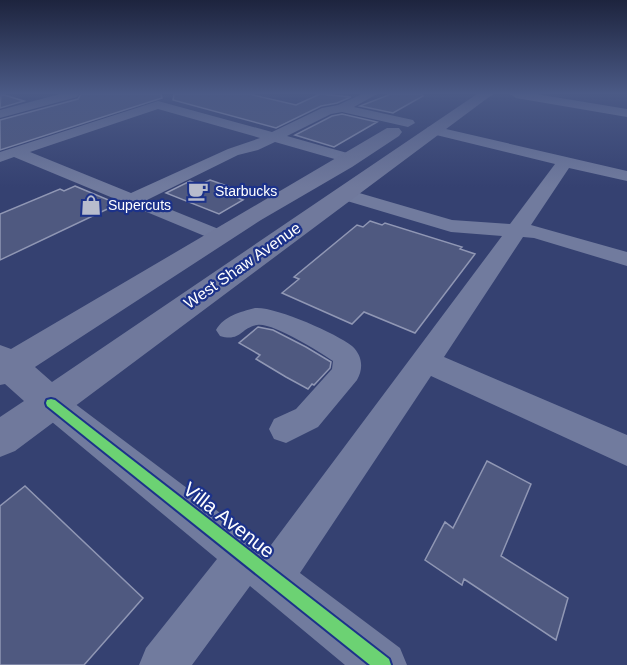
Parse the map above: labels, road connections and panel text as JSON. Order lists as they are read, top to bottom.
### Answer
{
  "streets": {
    "main road": ["West Shaw Avenue", "Villa Avenue"]
  },
  "crossings": [
    ["West Shaw Avenue", "Villa Avenue"]
  ],
  "places": {
    "cafe": ["Starbucks"],
    "shop": ["Supercuts"]
  }
}
